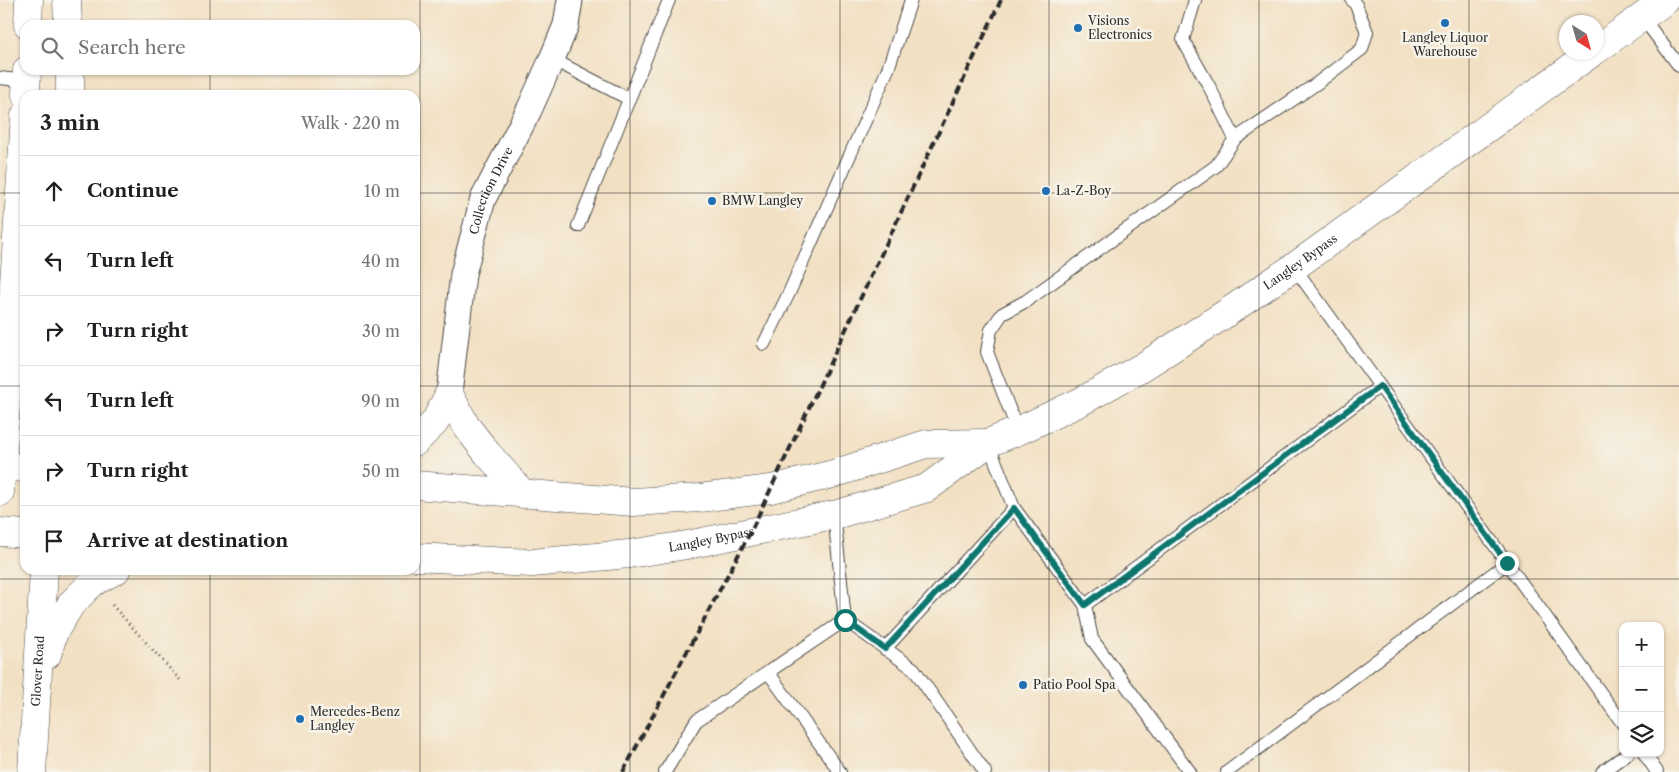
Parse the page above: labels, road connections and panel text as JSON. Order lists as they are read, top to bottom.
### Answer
{
  "streets": {
    "main road": ["Langley Bypass", "Glover Road"],
    "street": ["Collection Drive"]
  },
  "places": [
    "Langley Liquor Warehouse",
    "Visions Electronics",
    "La-Z-Boy",
    "BMW Langley",
    "Patio Pool Spa",
    "Mercedes-Benz Langley"
  ],
  "north": "bottom right",
  "page": {
    "search": "Search here",
    "heading": ["3 min", "Walk · 220 m"],
    "list": [
      ["Continue", "10 m"],
      ["Turn left", "40 m"],
      ["Turn right", "30 m"],
      ["Turn left", "90 m"],
      ["Turn right", "50 m"],
      "Arrive at destination"
    ],
    "map_buttons": ["+", "−"]
  }
}
